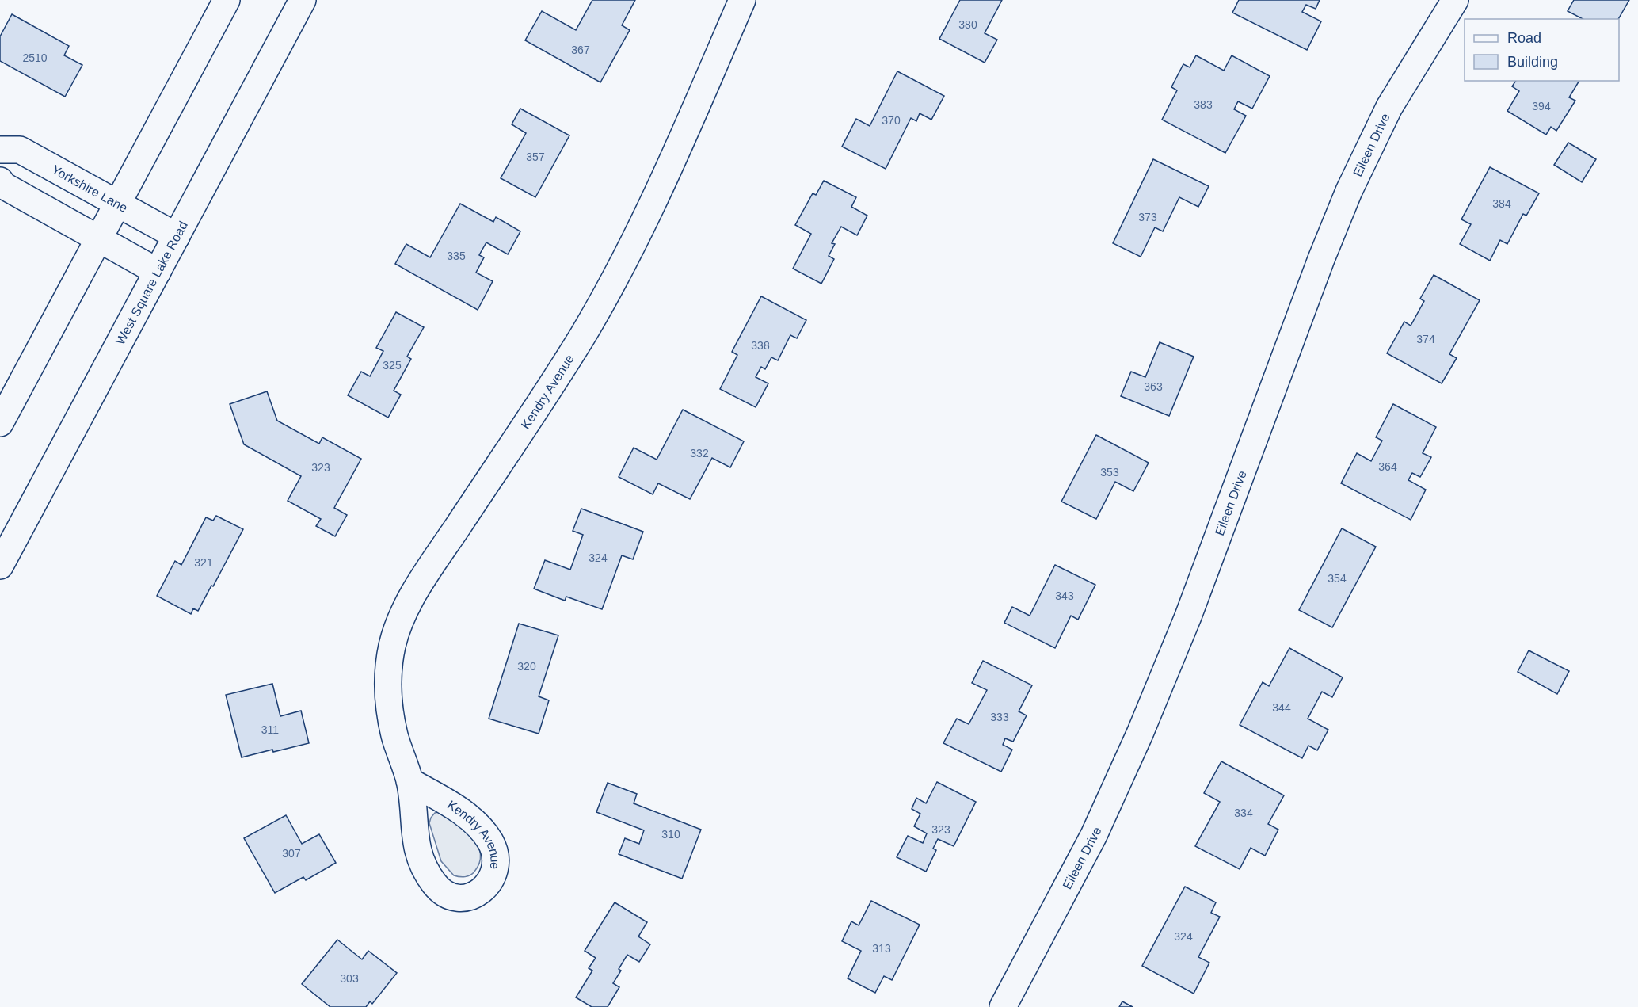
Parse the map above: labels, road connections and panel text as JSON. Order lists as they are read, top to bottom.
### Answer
{
  "streets": {
    "main road": [
      "Eileen Drive",
      "Yorkshire Lane",
      "West Square Lake Road",
      "Kendry Avenue"
    ]
  },
  "crossings": [
    ["Yorkshire Lane", "West Square Lake Road"]
  ],
  "house_numbers": [
    "380",
    "367",
    "2510",
    "383",
    "394",
    "370",
    "357",
    "384",
    "373",
    "335",
    "374",
    "338",
    "325",
    "363",
    "332",
    "364",
    "323",
    "353",
    "324",
    "321",
    "354",
    "343",
    "320",
    "344",
    "333",
    "311",
    "334",
    "323",
    "310",
    "307",
    "324",
    "313",
    "303"
  ],
  "legend": ["Road", "Building"]
}
